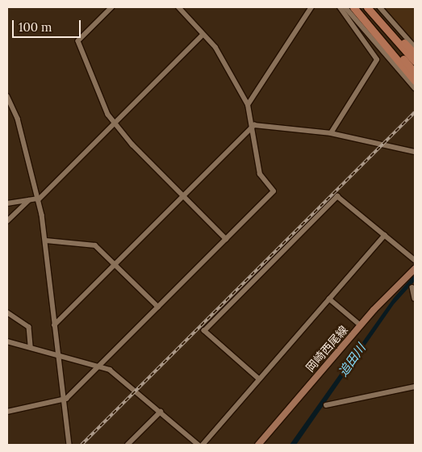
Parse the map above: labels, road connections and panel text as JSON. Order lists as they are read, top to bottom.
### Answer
{
  "streets": {
    "main road": ["岡崎西尾線"]
  },
  "water": ["追田川"],
  "scale_bar": "100 m"
}
